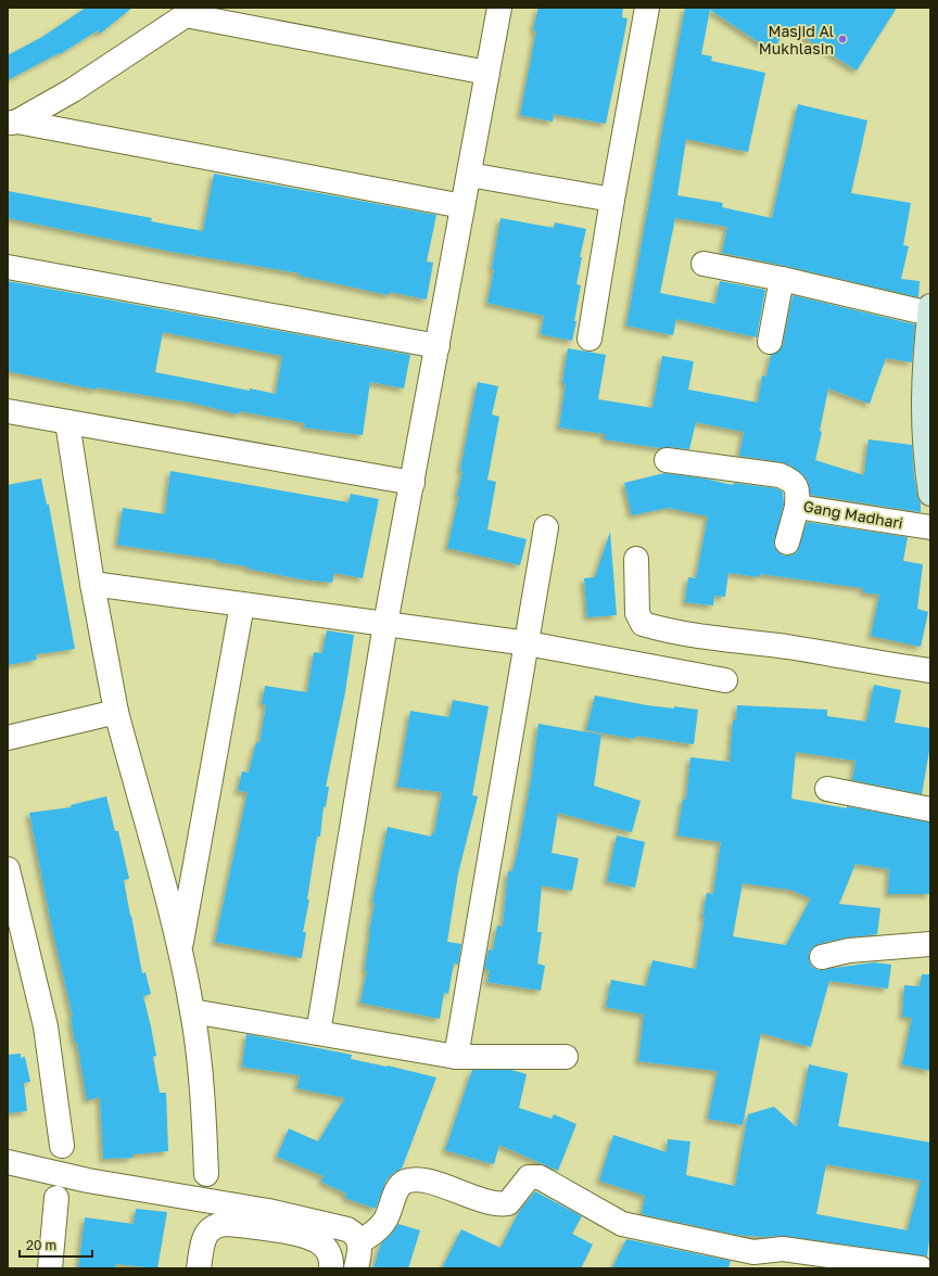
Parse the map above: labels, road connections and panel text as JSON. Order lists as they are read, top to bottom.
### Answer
{
  "streets": {
    "street": ["Gang Madhari"]
  },
  "places": ["Masjid Al Mukhlasin"],
  "scale_bar": "20 m"
}
